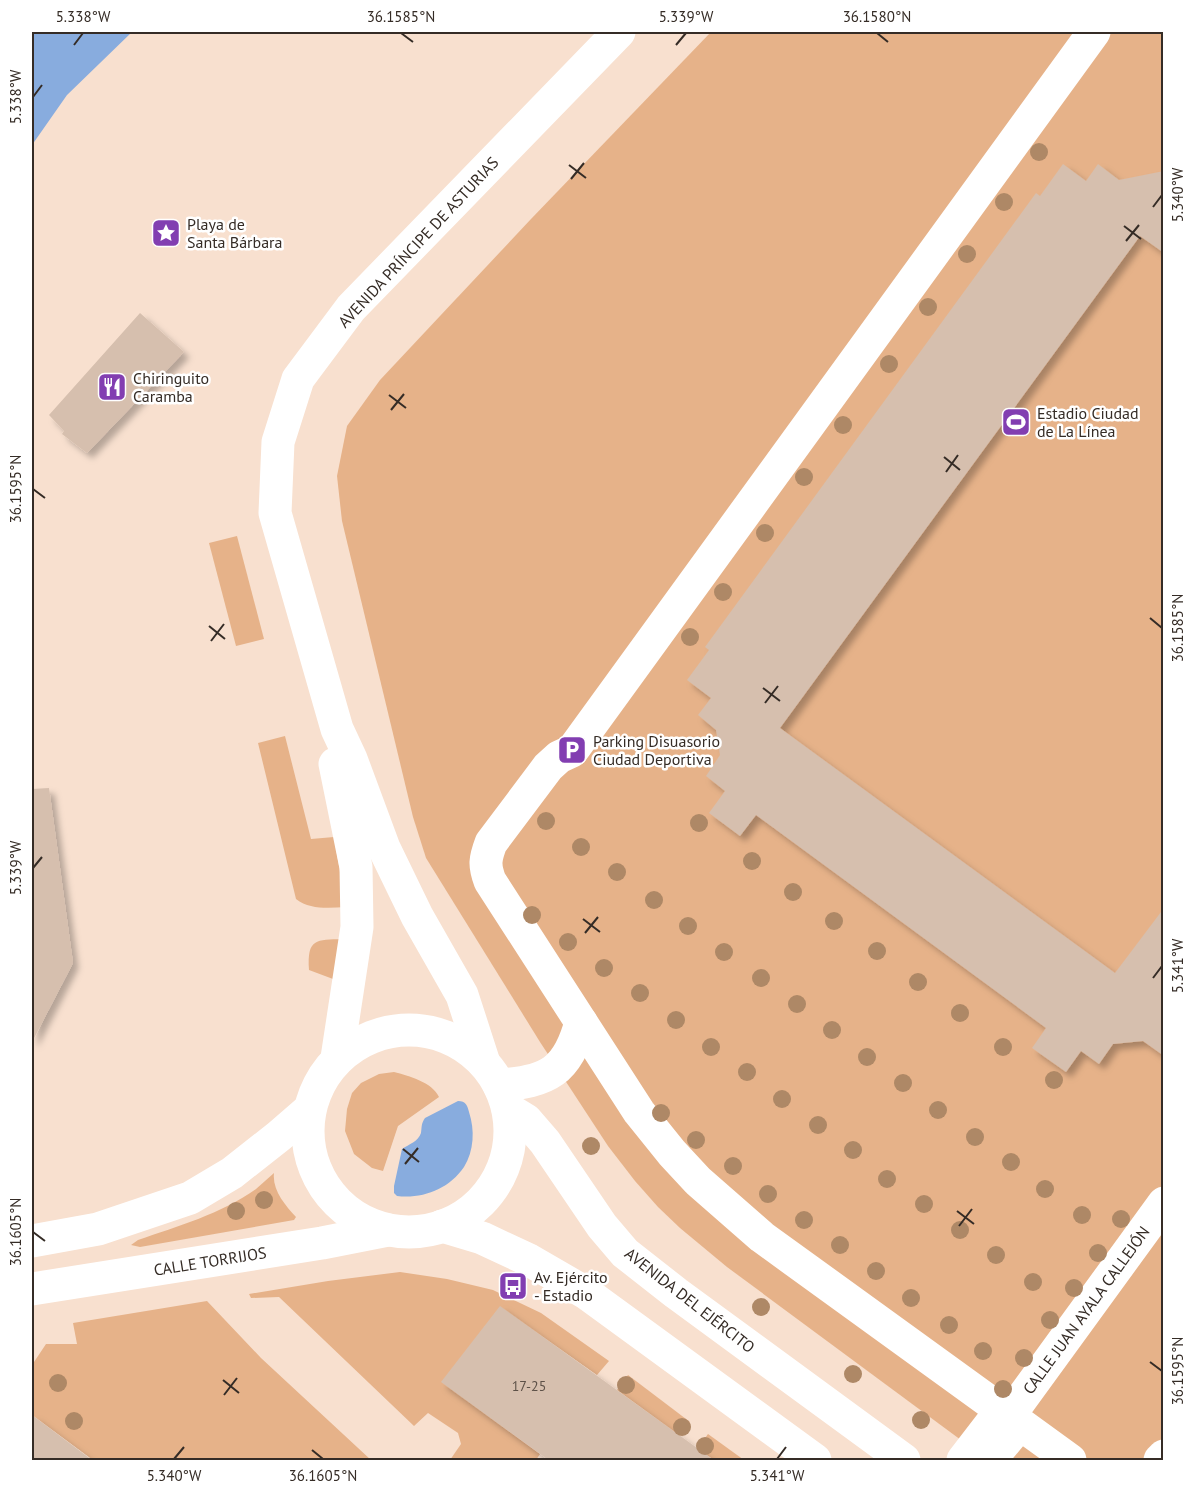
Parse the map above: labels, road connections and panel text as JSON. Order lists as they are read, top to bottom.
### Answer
{
  "streets": {
    "main road": [
      "AVENIDA PRÍNCIPE DE ASTURIAS",
      "CALLE TORRIJOS",
      "AVENIDA DEL EJÉRCITO",
      "CALLE JUAN AYALA CALLEJÓN"
    ]
  },
  "crossings": [
    ["AVENIDA PRÍNCIPE DE ASTURIAS", "CALLE TORRIJOS"],
    ["AVENIDA PRÍNCIPE DE ASTURIAS", "AVENIDA DEL EJÉRCITO"],
    ["CALLE TORRIJOS", "AVENIDA DEL EJÉRCITO"]
  ],
  "places": {
    "place": ["Playa de Santa Bárbara"],
    "restaurant": ["Chiringuito Caramba"],
    "sports": ["Estadio Ciudad de La Línea"],
    "parking": ["Parking Disuasorio Ciudad Deportiva"],
    "bus stop": ["Av. Ejército - Estadio"]
  },
  "house_numbers": ["17-25"],
  "coordinates": [
    "5.338°W",
    "36.1585°N",
    "5.339°W",
    "36.1580°N",
    "5.340°W",
    "36.1595°N",
    "5.341°W",
    "36.1605°N"
  ]
}
